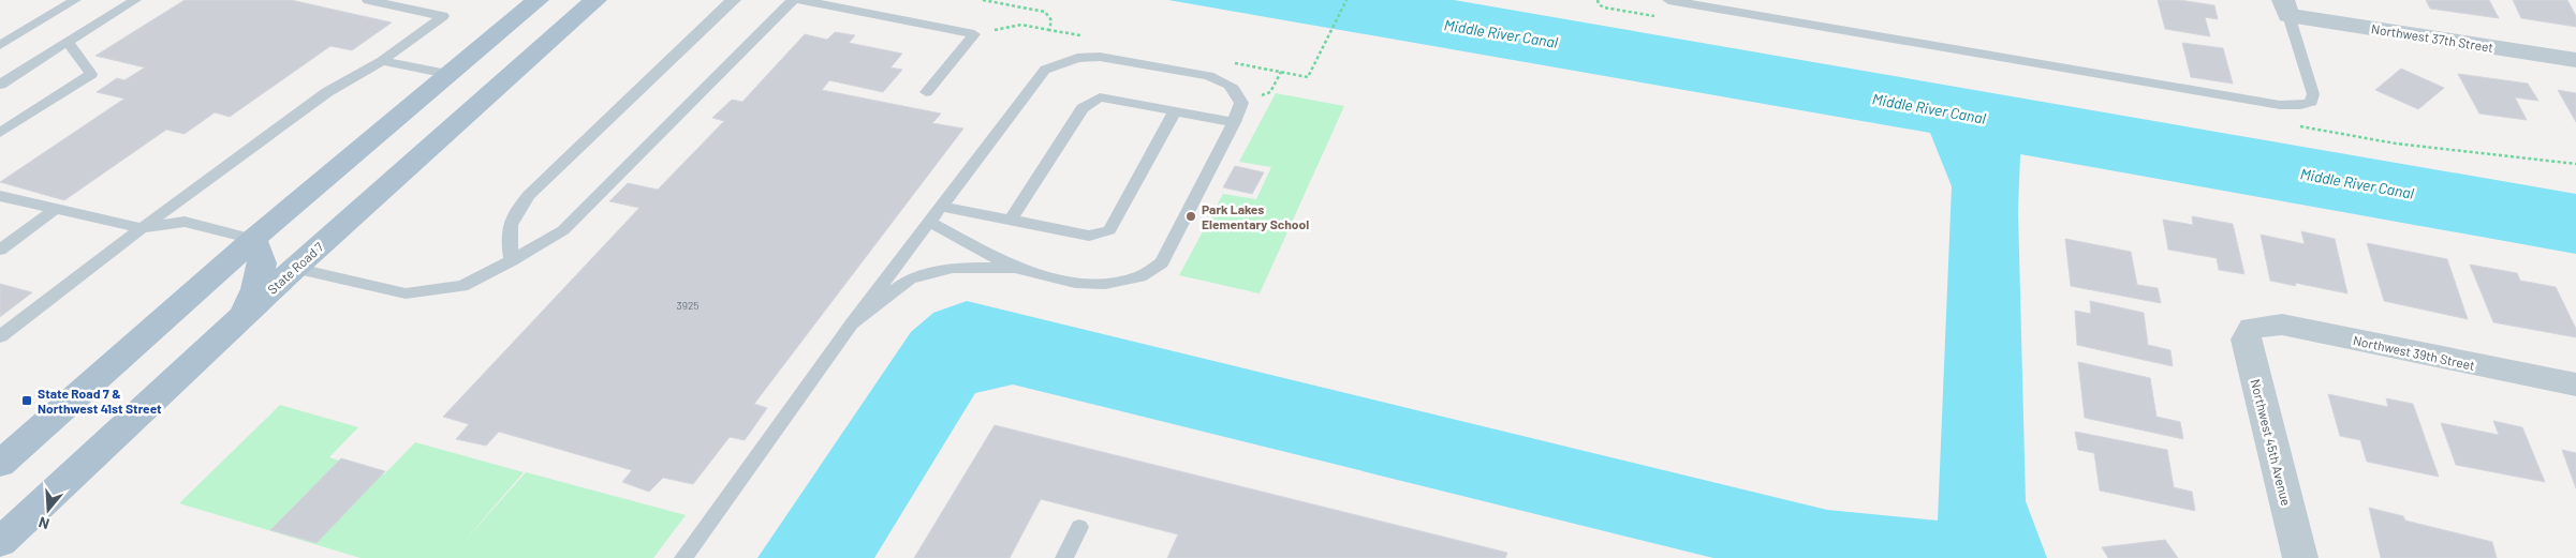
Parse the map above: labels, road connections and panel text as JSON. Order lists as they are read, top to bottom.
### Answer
{
  "streets": {
    "main road": ["State Road 7"],
    "street": ["Northwest 37th Street", "Northwest 39th Street", "Northwest 45th Avenue"]
  },
  "crossings": [
    ["Northwest 39th Street", "Northwest 45th Avenue"]
  ],
  "water": ["Middle River Canal"],
  "places": {
    "other": ["Park Lakes Elementary School"],
    "transit": ["State Road 7 & Northwest 41st Street"]
  },
  "house_numbers": ["3925"],
  "north": "bottom"
}
